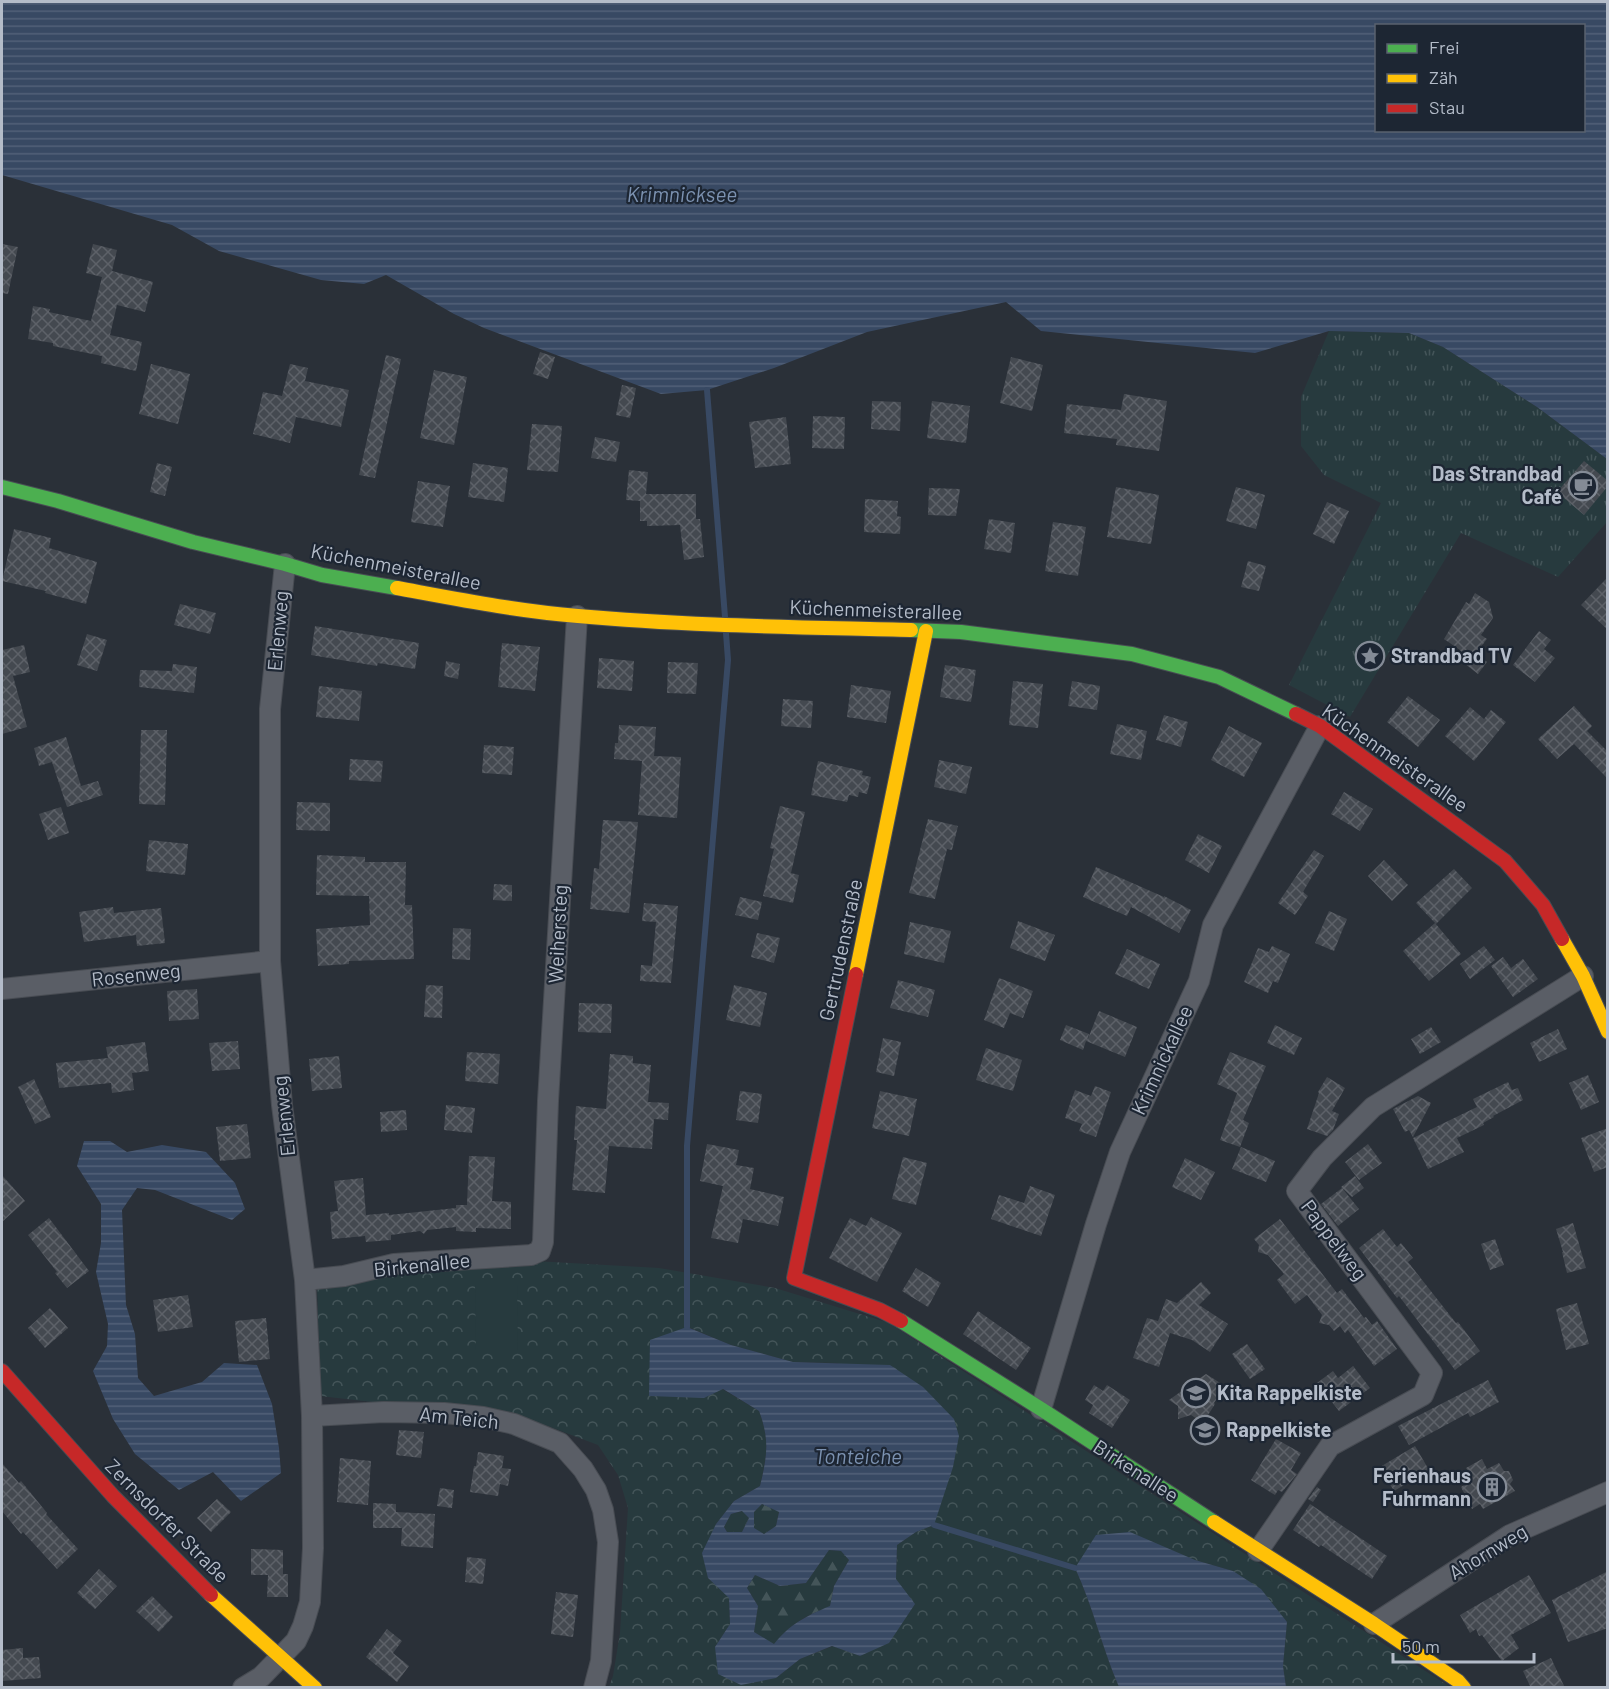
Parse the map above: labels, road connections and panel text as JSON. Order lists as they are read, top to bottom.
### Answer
{
  "streets": {
    "street": [
      "Küchenmeisterallee",
      "Erlenweg",
      "Weihersteg",
      "Gertrudenstraße",
      "Rosenweg",
      "Krimnickallee",
      "Pappelweg",
      "Birkenallee",
      "Am Teich",
      "Zernsdorfer Straße",
      "Ahornweg"
    ]
  },
  "crossings": [
    ["Küchenmeisterallee", "Erlenweg"],
    ["Küchenmeisterallee", "Weihersteg"],
    ["Küchenmeisterallee", "Gertrudenstraße"],
    ["Küchenmeisterallee", "Krimnickallee"],
    ["Küchenmeisterallee", "Pappelweg"],
    ["Erlenweg", "Rosenweg"],
    ["Erlenweg", "Birkenallee"],
    ["Erlenweg", "Am Teich"],
    ["Erlenweg", "Zernsdorfer Straße"],
    ["Weihersteg", "Birkenallee"],
    ["Gertrudenstraße", "Birkenallee"],
    ["Krimnickallee", "Birkenallee"],
    ["Pappelweg", "Birkenallee"],
    ["Birkenallee", "Ahornweg"]
  ],
  "water": ["Krimnicksee", "Tonteiche"],
  "places": {
    "cafe": ["Das Strandbad Café"],
    "place": ["Strandbad TV"],
    "school or university": ["Kita Rappelkiste", "Rappelkiste"],
    "building": ["Ferienhaus Fuhrmann"]
  },
  "legend": ["Frei", "Zäh", "Stau"],
  "scale_bar": "50 m"
}
